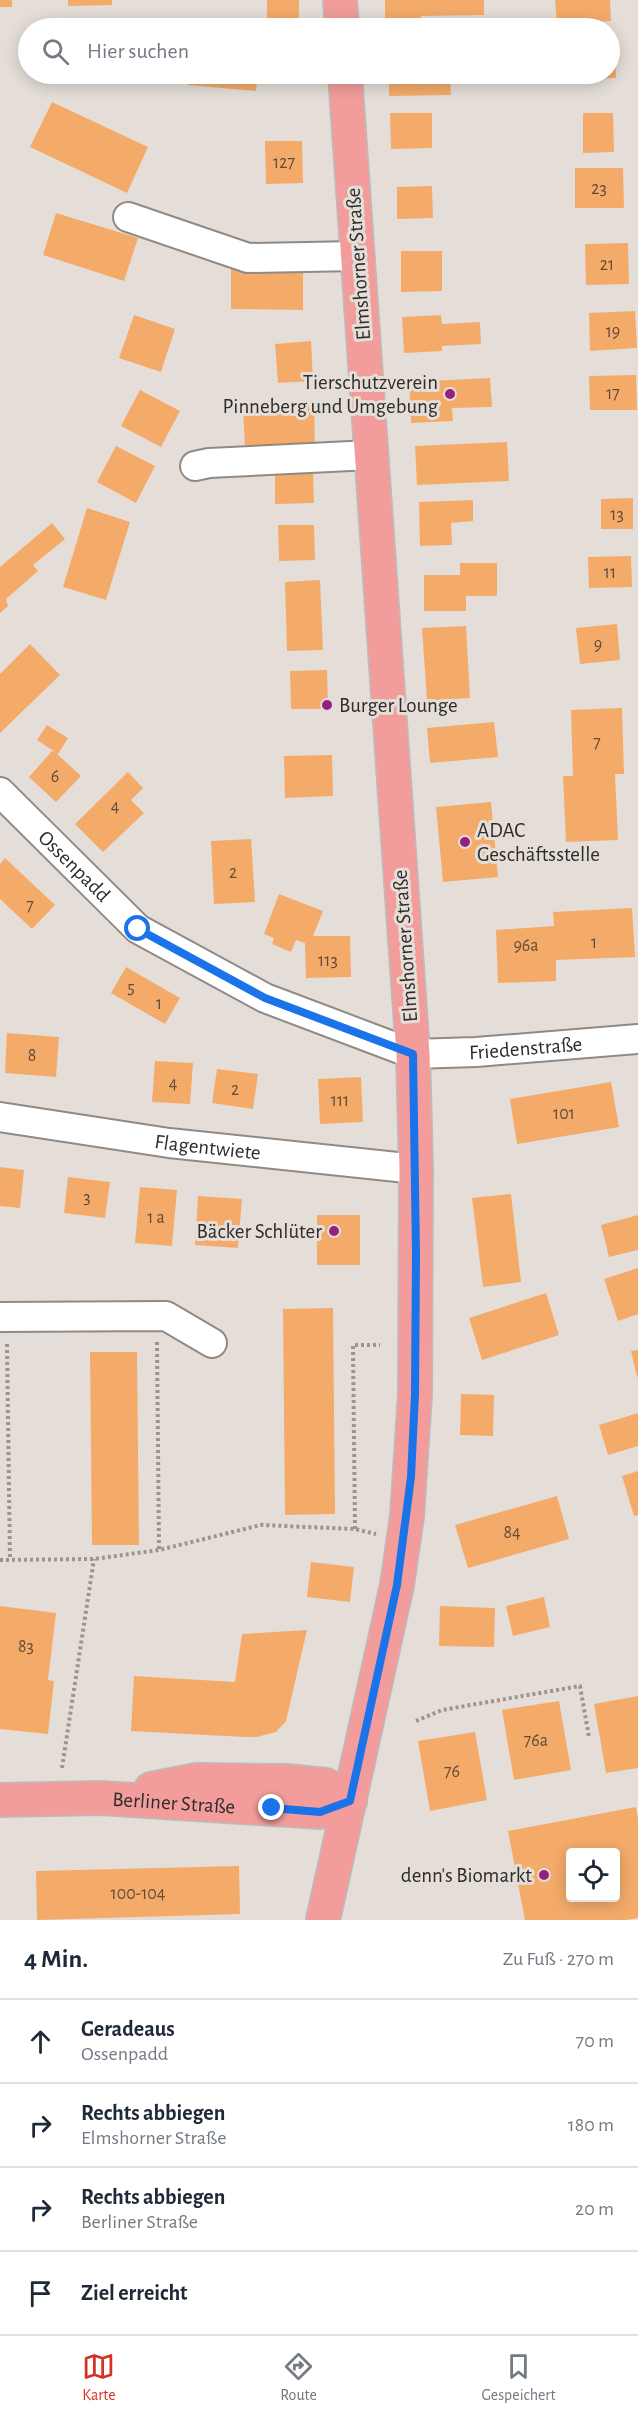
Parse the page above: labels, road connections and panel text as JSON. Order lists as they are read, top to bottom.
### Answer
{
  "streets": {
    "main road": ["Elmshorner Straße", "Berliner Straße"],
    "street": ["Ossenpadd", "Friedenstraße", "Flagentwiete"]
  },
  "crossings": [
    ["Elmshorner Straße", "Ossenpadd"],
    ["Elmshorner Straße", "Friedenstraße"],
    ["Elmshorner Straße", "Flagentwiete"],
    ["Elmshorner Straße", "Berliner Straße"],
    ["Ossenpadd", "Friedenstraße"]
  ],
  "places": [
    "Tierschutzverein Pinneberg und Umgebung",
    "Burger Lounge",
    "ADAC Geschäftsstelle",
    "Bäcker Schlüter",
    "denn's Biomarkt"
  ],
  "house_numbers": [
    "127",
    "23",
    "21",
    "19",
    "17",
    "13",
    "11",
    "9",
    "7",
    "6",
    "4",
    "2",
    "7",
    "1",
    "96a",
    "113",
    "5",
    "1",
    "8",
    "4",
    "2",
    "111",
    "101",
    "3",
    "1 a",
    "84",
    "83",
    "76a",
    "76",
    "100-104"
  ],
  "page": {
    "search": "Hier suchen",
    "heading": ["4 Min.", "Zu Fuß · 270 m"],
    "list": [
      ["Geradeaus", "Ossenpadd", "70 m"],
      ["Rechts abbiegen", "Elmshorner Straße", "180 m"],
      ["Rechts abbiegen", "Berliner Straße", "20 m"],
      "Ziel erreicht"
    ],
    "nav": ["Karte", "Route", "Gespeichert"]
  }
}
